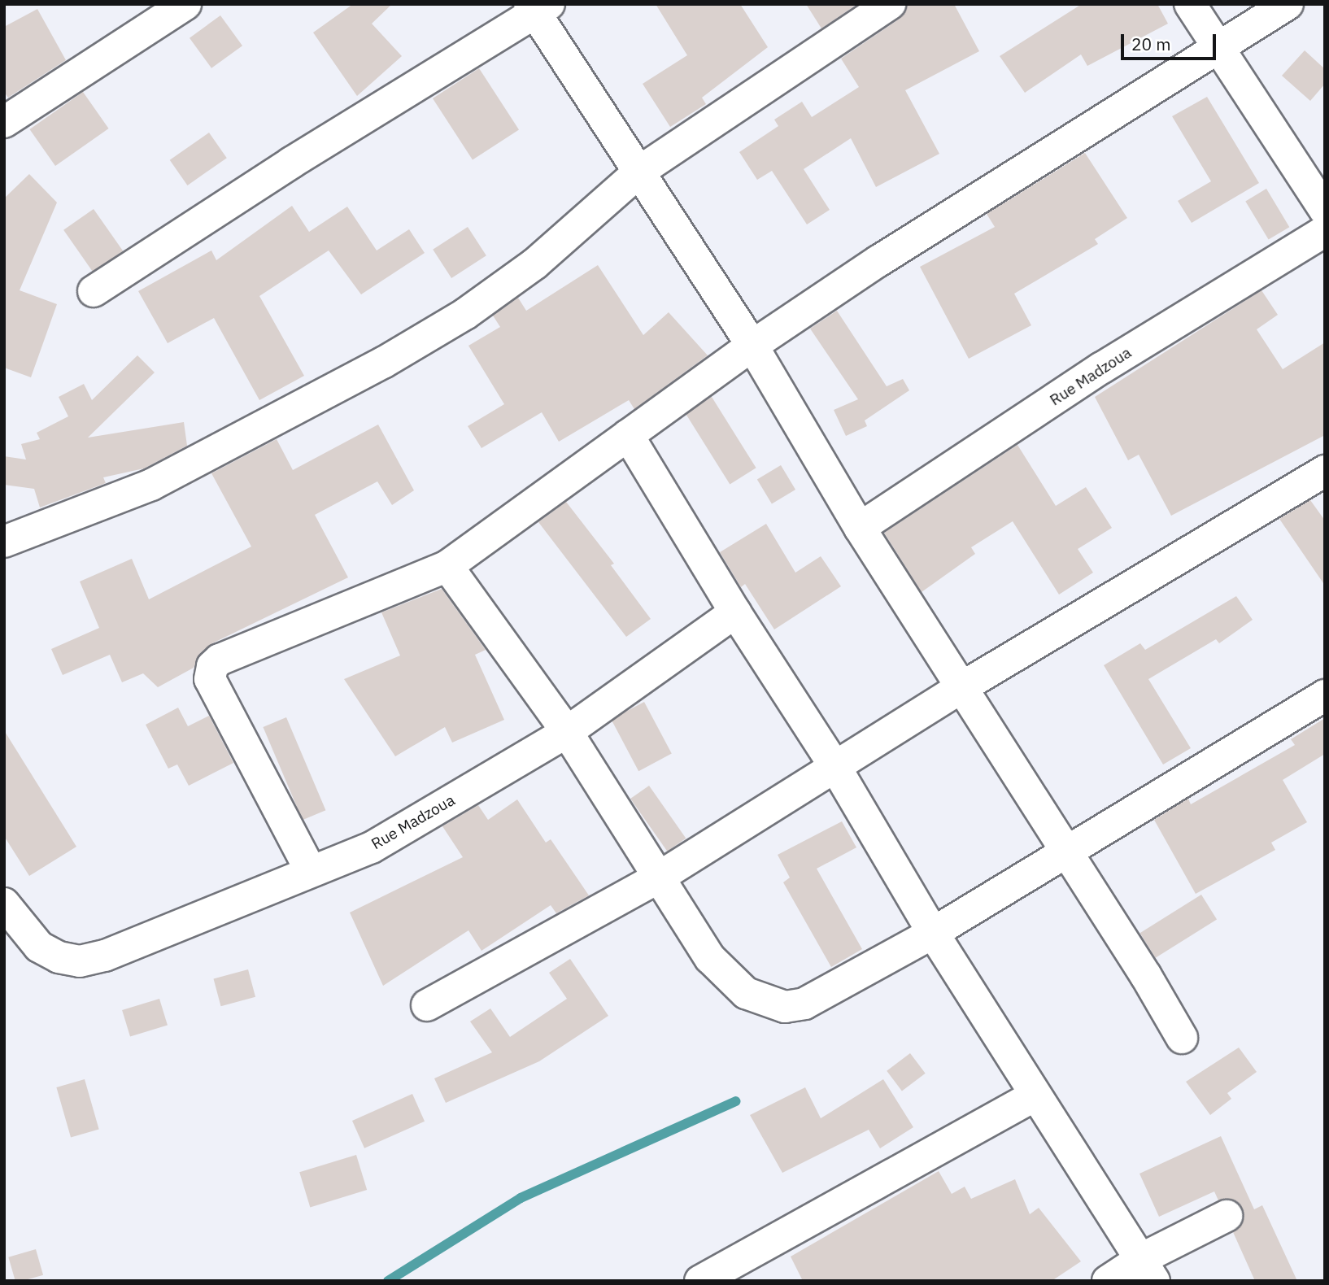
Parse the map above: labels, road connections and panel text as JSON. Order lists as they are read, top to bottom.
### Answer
{
  "streets": {
    "street": ["Rue Madzoua"]
  },
  "scale_bar": "20 m"
}
